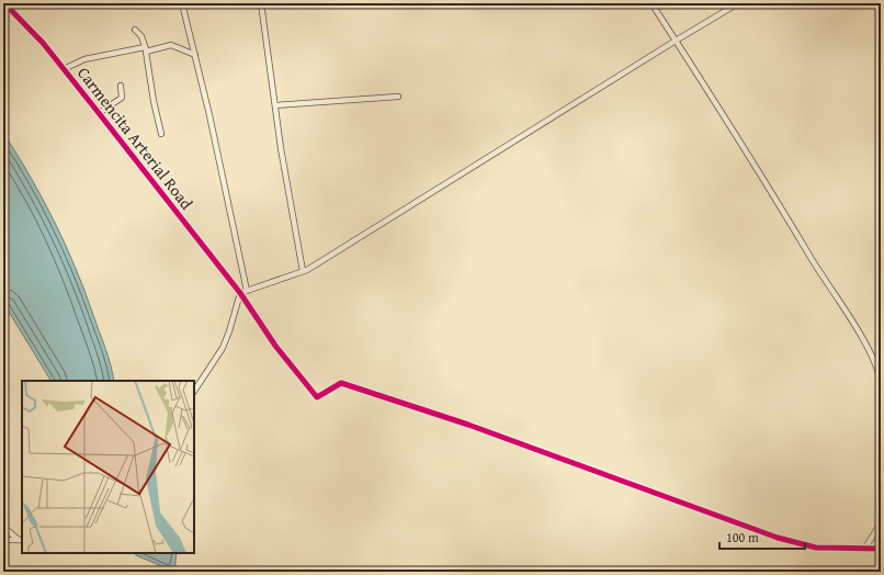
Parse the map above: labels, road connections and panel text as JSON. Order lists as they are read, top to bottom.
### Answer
{
  "streets": {
    "street": ["Carmencita Arterial Road"]
  },
  "scale_bar": "100 m"
}
